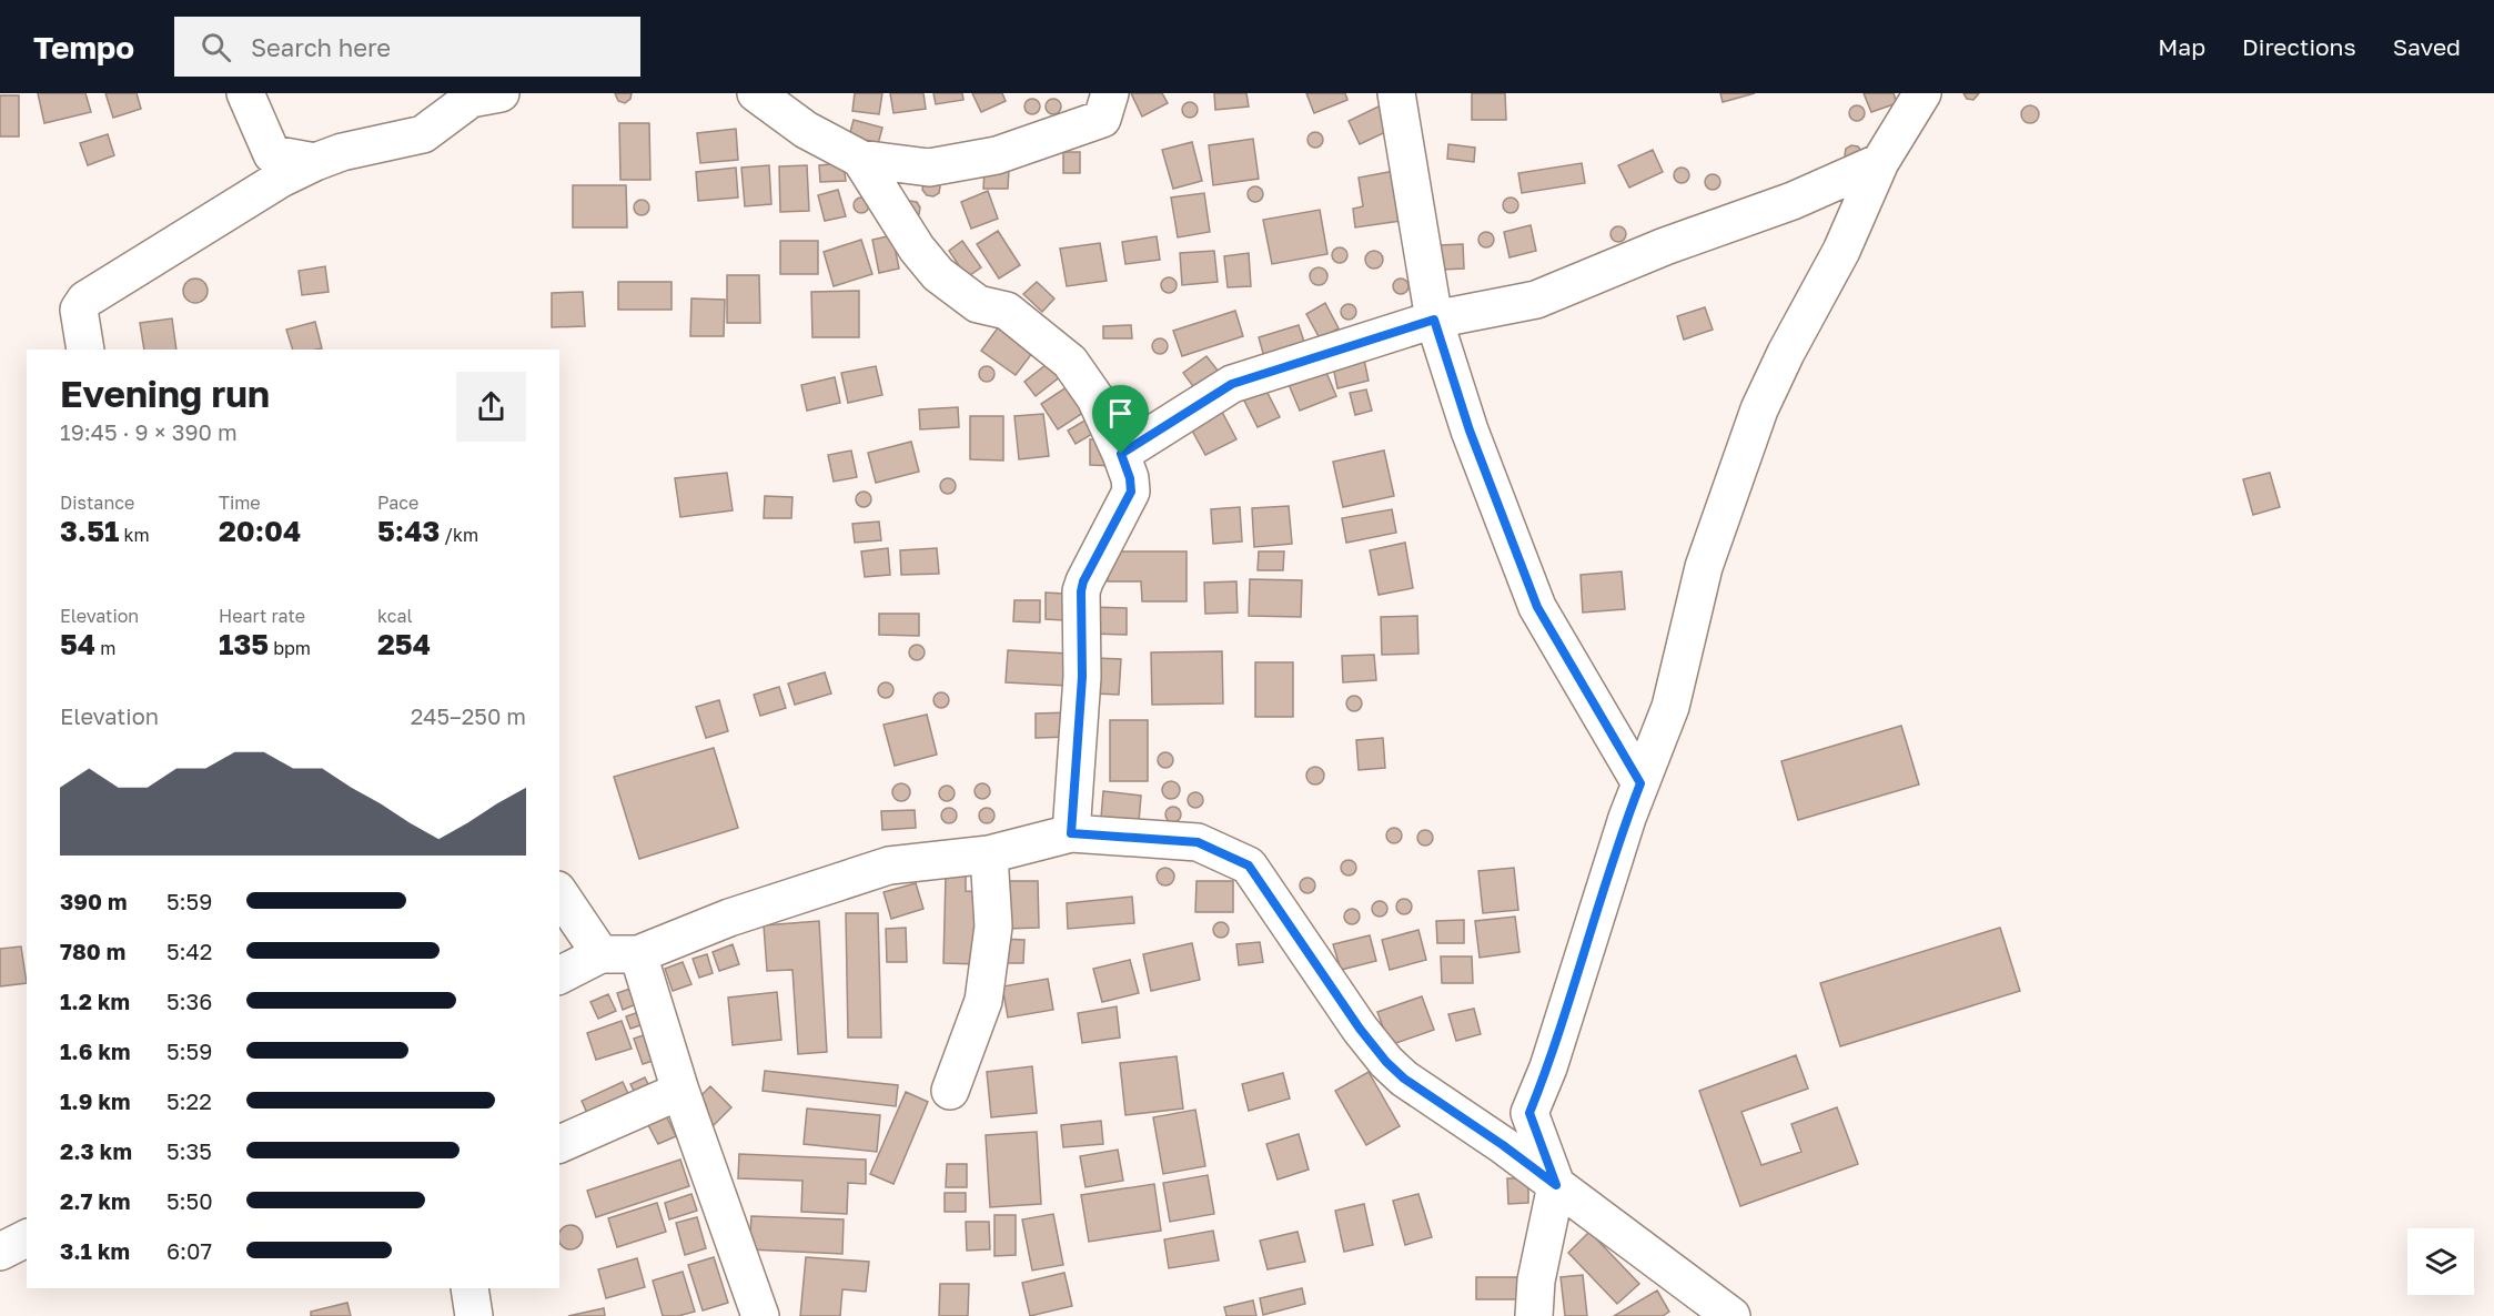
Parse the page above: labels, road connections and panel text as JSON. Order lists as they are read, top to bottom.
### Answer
{
  "page": {
    "header": "Tempo",
    "search": "Search here",
    "nav": ["Map", "Directions", "Saved"],
    "heading": ["Evening run", "19:45 · 9 × 390 m"],
    "stats": [
      ["Distance", "3.51 km"],
      ["Time", "20:04"],
      ["Pace", "5:43 /km"],
      ["Elevation", "54 m"],
      ["Heart rate", "135 bpm"],
      ["kcal", "254"]
    ],
    "chart": ["Elevation", "245–250 m"],
    "list": [
      {
        "name": "390 m",
        "note": "5:59"
      },
      {
        "name": "780 m",
        "note": "5:42"
      },
      {
        "name": "1.2 km",
        "note": "5:36"
      },
      {
        "name": "1.6 km",
        "note": "5:59"
      },
      {
        "name": "1.9 km",
        "note": "5:22"
      },
      {
        "name": "2.3 km",
        "note": "5:35"
      },
      {
        "name": "2.7 km",
        "note": "5:50"
      },
      {
        "name": "3.1 km",
        "note": "6:07"
      }
    ]
  }
}
